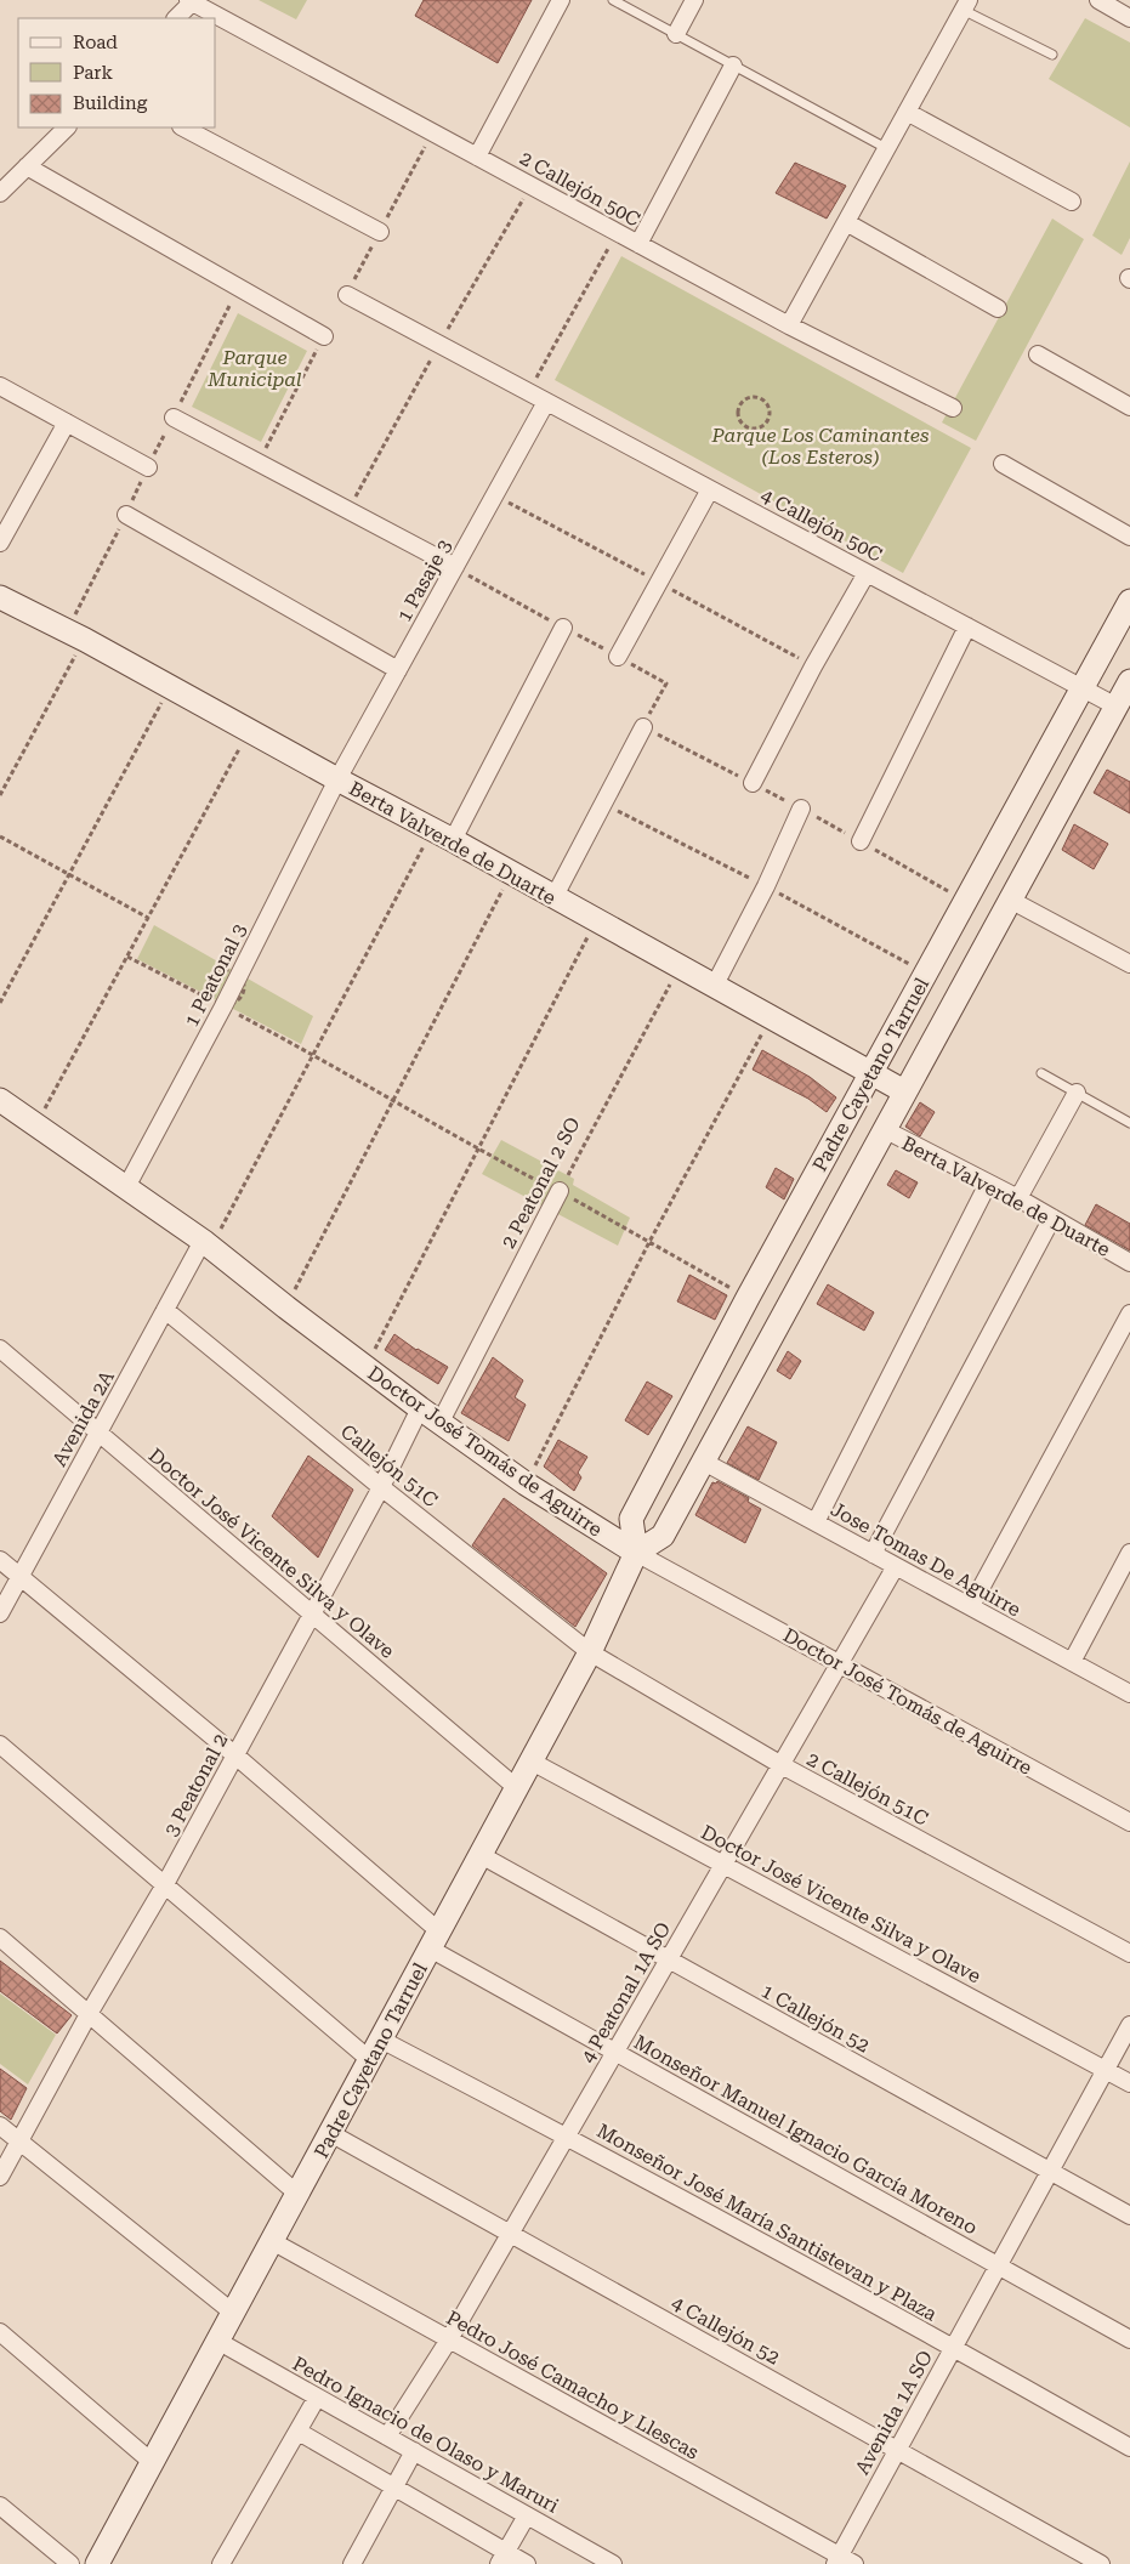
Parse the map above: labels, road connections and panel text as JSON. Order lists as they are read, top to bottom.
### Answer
{
  "streets": {
    "street": [
      "2 Callejón 50C",
      "4 Callejón 50C",
      "1 Pasaje 3",
      "Berta Valverde de Duarte",
      "1 Peatonal 3",
      "Padre Cayetano Tarruel",
      "2 Peatonal 2 SO",
      "Avenida 2A",
      "Doctor José Tomás de Aguirre",
      "Callejón 51C",
      "Doctor José Vicente Silva y Olave",
      "Jose Tomas De Aguirre",
      "3 Peatonal 2",
      "2 Callejón 51C",
      "4 Peatonal 1A SO",
      "1 Callejón 52",
      "Monseñor Manuel Ignacio García Moreno",
      "Monseñor José María Santistevan y Plaza",
      "4 Callejón 52",
      "Pedro José Camacho y Llescas",
      "Avenida 1A SO",
      "Pedro Ignacio de Olaso y Maruri"
    ]
  },
  "crossings": [
    ["4 Callejón 50C", "1 Pasaje 3"],
    ["4 Callejón 50C", "Padre Cayetano Tarruel"],
    ["1 Pasaje 3", "Berta Valverde de Duarte"],
    ["1 Pasaje 3", "1 Peatonal 3"],
    ["Berta Valverde de Duarte", "1 Peatonal 3"],
    ["Berta Valverde de Duarte", "Padre Cayetano Tarruel"],
    ["Berta Valverde de Duarte", "2 Peatonal 2 SO"],
    ["1 Peatonal 3", "Doctor José Tomás de Aguirre"],
    ["Padre Cayetano Tarruel", "Doctor José Tomás de Aguirre"],
    ["Padre Cayetano Tarruel", "Callejón 51C"],
    ["Padre Cayetano Tarruel", "Doctor José Vicente Silva y Olave"],
    ["Padre Cayetano Tarruel", "Jose Tomas De Aguirre"],
    ["Padre Cayetano Tarruel", "2 Callejón 51C"],
    ["Padre Cayetano Tarruel", "1 Callejón 52"],
    ["Padre Cayetano Tarruel", "Monseñor Manuel Ignacio García Moreno"],
    ["Padre Cayetano Tarruel", "Monseñor José María Santistevan y Plaza"],
    ["Padre Cayetano Tarruel", "4 Callejón 52"],
    ["Padre Cayetano Tarruel", "Pedro José Camacho y Llescas"],
    ["Padre Cayetano Tarruel", "Pedro Ignacio de Olaso y Maruri"],
    ["2 Peatonal 2 SO", "Doctor José Tomás de Aguirre"],
    ["Avenida 2A", "Doctor José Tomás de Aguirre"],
    ["Avenida 2A", "Callejón 51C"],
    ["Avenida 2A", "Doctor José Vicente Silva y Olave"],
    ["Avenida 2A", "Monseñor Manuel Ignacio García Moreno"],
    ["Doctor José Tomás de Aguirre", "3 Peatonal 2"],
    ["Doctor José Tomás de Aguirre", "4 Peatonal 1A SO"],
    ["Callejón 51C", "3 Peatonal 2"],
    ["Callejón 51C", "2 Callejón 51C"],
    ["Doctor José Vicente Silva y Olave", "3 Peatonal 2"],
    ["Doctor José Vicente Silva y Olave", "4 Peatonal 1A SO"],
    ["Doctor José Vicente Silva y Olave", "Avenida 1A SO"],
    ["Jose Tomas De Aguirre", "4 Peatonal 1A SO"],
    ["3 Peatonal 2", "Monseñor Manuel Ignacio García Moreno"],
    ["2 Callejón 51C", "4 Peatonal 1A SO"],
    ["4 Peatonal 1A SO", "1 Callejón 52"],
    ["4 Peatonal 1A SO", "Monseñor Manuel Ignacio García Moreno"],
    ["4 Peatonal 1A SO", "Monseñor José María Santistevan y Plaza"],
    ["4 Peatonal 1A SO", "4 Callejón 52"],
    ["4 Peatonal 1A SO", "Pedro José Camacho y Llescas"],
    ["4 Peatonal 1A SO", "Pedro Ignacio de Olaso y Maruri"],
    ["1 Callejón 52", "Avenida 1A SO"],
    ["Monseñor Manuel Ignacio García Moreno", "Avenida 1A SO"],
    ["Monseñor José María Santistevan y Plaza", "Avenida 1A SO"],
    ["4 Callejón 52", "Avenida 1A SO"],
    ["Pedro José Camacho y Llescas", "Avenida 1A SO"]
  ],
  "parks": ["Parque Municipal", "Parque Los Caminantes (Los Esteros)"],
  "legend": ["Road", "Park", "Building"]
}
